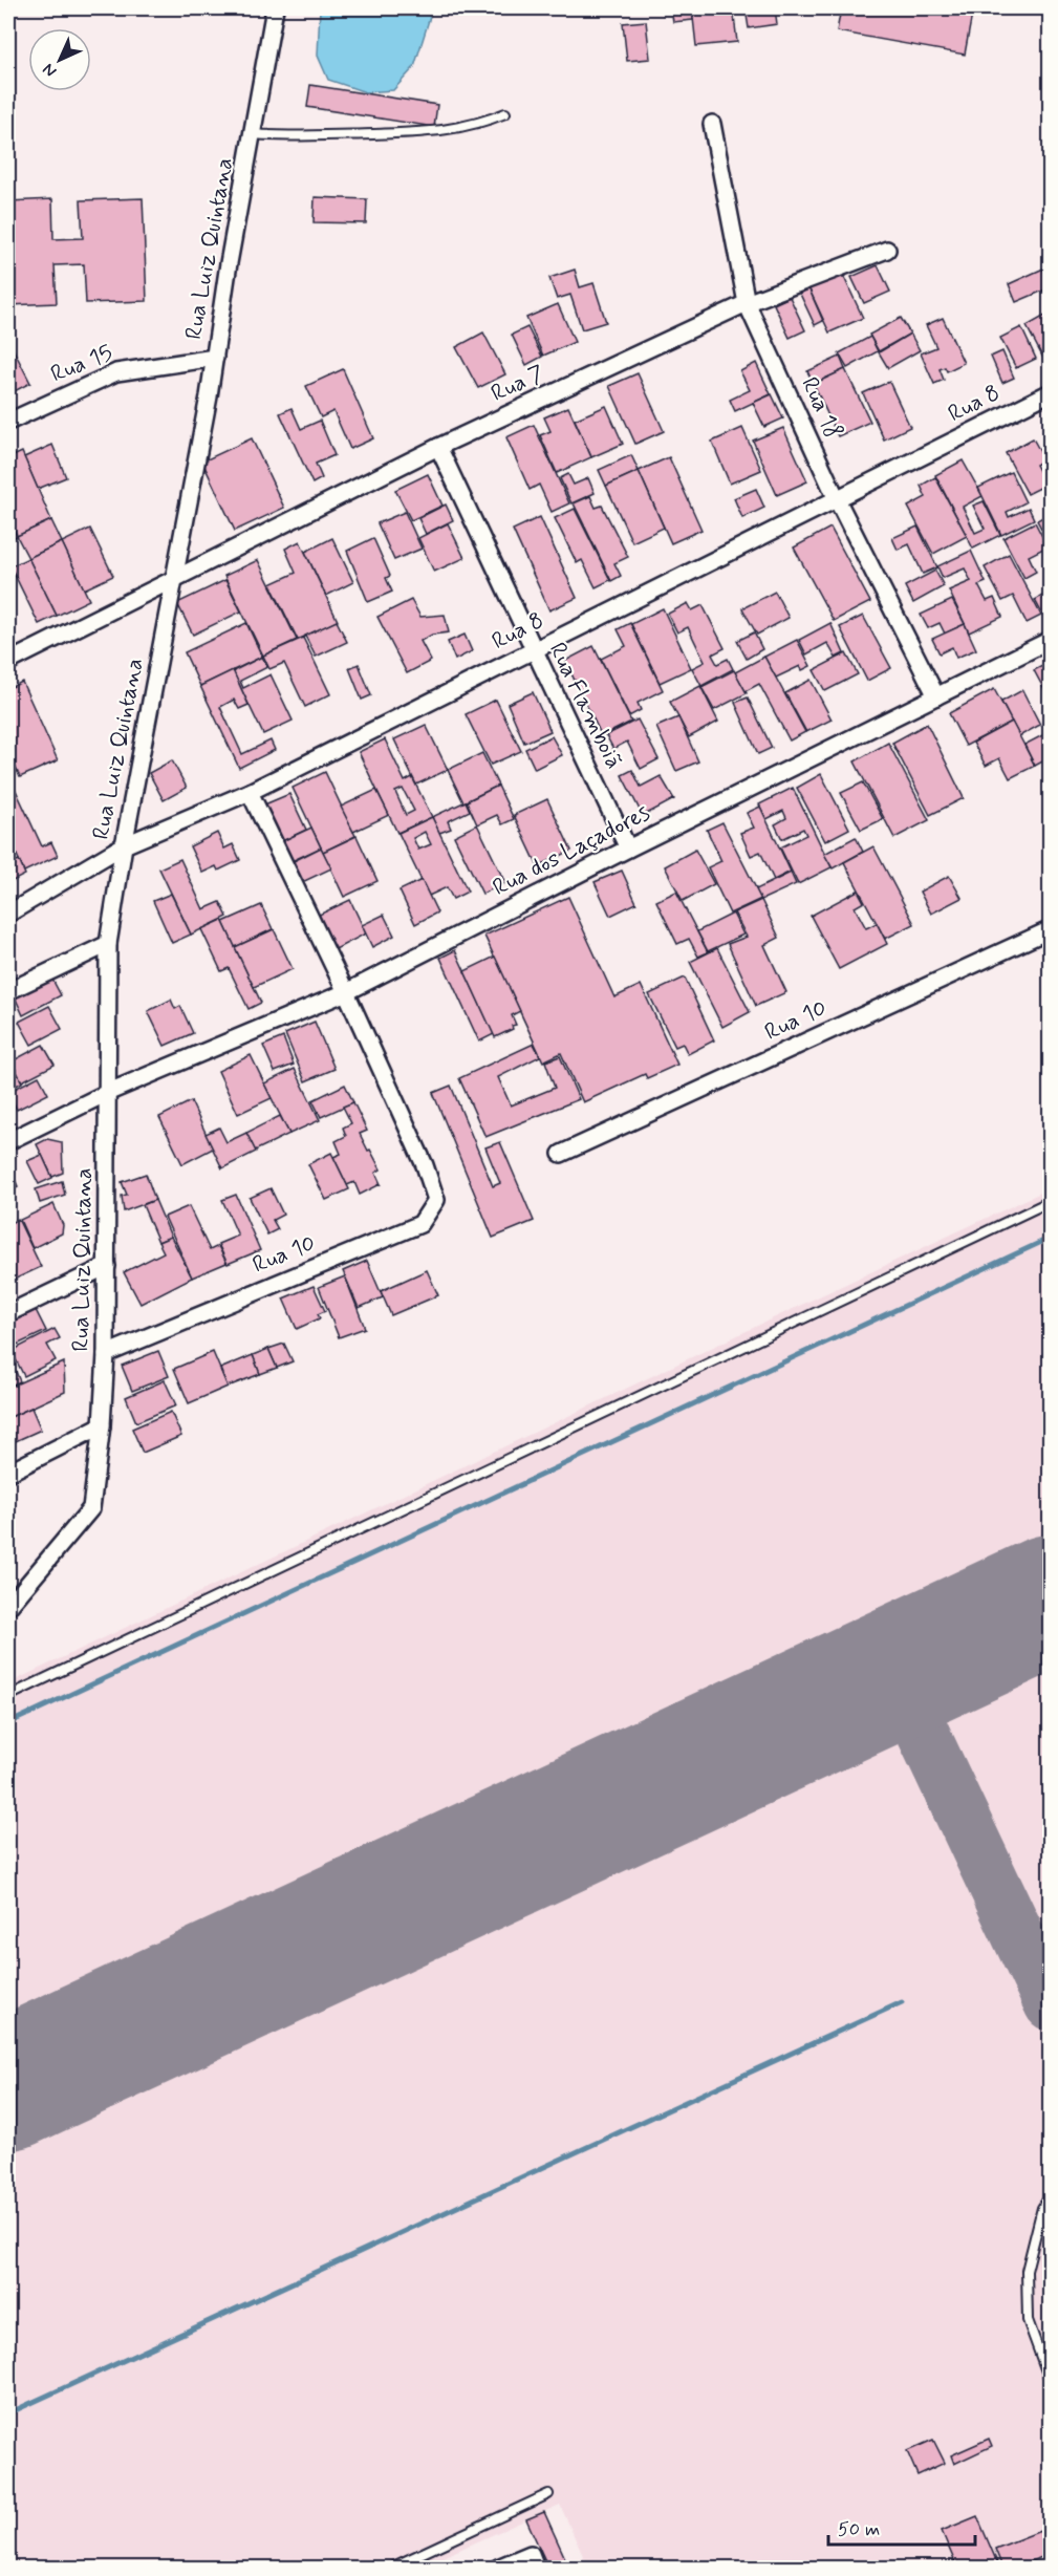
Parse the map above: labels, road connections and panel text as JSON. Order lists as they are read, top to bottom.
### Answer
{
  "streets": {
    "street": [
      "Rua Luiz Quintana",
      "Rua 15",
      "Rua 7",
      "Rua 8",
      "Rua 18",
      "Rua Flamboiã",
      "Rua dos Laçadores",
      "Rua 10"
    ]
  },
  "crossings": [
    ["Rua Luiz Quintana", "Rua 15"],
    ["Rua Luiz Quintana", "Rua 7"],
    ["Rua Luiz Quintana", "Rua 8"],
    ["Rua Luiz Quintana", "Rua dos Laçadores"],
    ["Rua Luiz Quintana", "Rua 10"],
    ["Rua 7", "Rua 18"],
    ["Rua 7", "Rua Flamboiã"],
    ["Rua 8", "Rua 18"],
    ["Rua 8", "Rua Flamboiã"],
    ["Rua 18", "Rua dos Laçadores"],
    ["Rua Flamboiã", "Rua dos Laçadores"],
    ["Rua dos Laçadores", "Rua 10"]
  ],
  "scale_bar": "50 m",
  "north": "bottom left"
}
